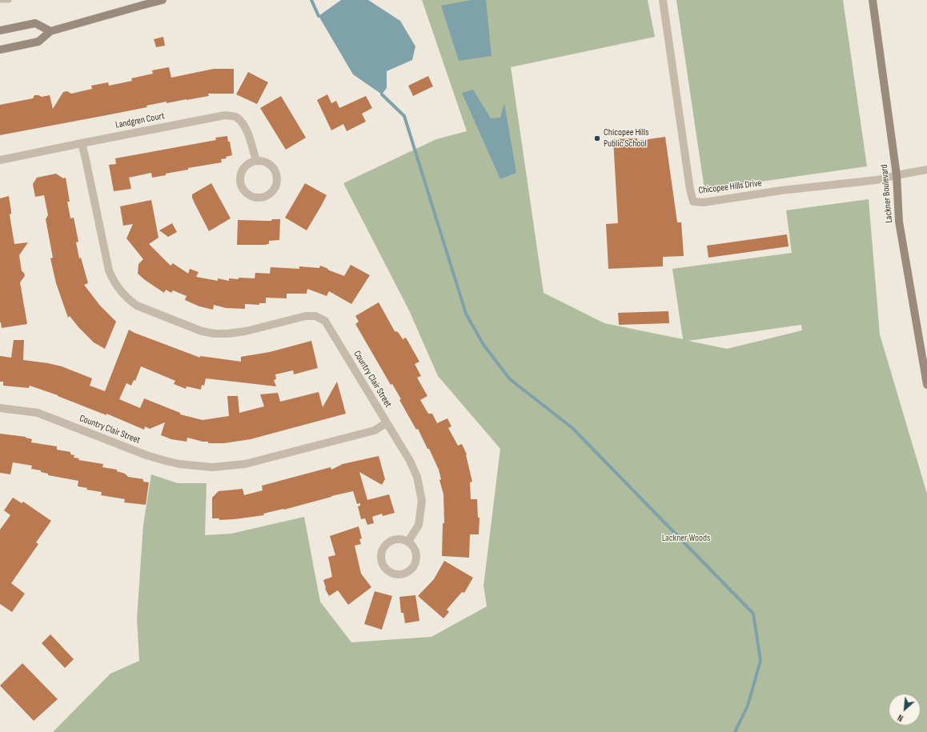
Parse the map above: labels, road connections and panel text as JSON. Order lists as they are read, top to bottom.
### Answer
{
  "streets": {
    "main road": ["Lackner Boulevard"],
    "street": ["Landgren Court", "Chicopee Hills Drive", "Country Clair Street"]
  },
  "crossings": [
    ["Landgren Court", "Country Clair Street"],
    ["Chicopee Hills Drive", "Lackner Boulevard"]
  ],
  "parks": ["Lackner Woods"],
  "places": ["Chicopee Hills Public School"],
  "north": "bottom left"
}
